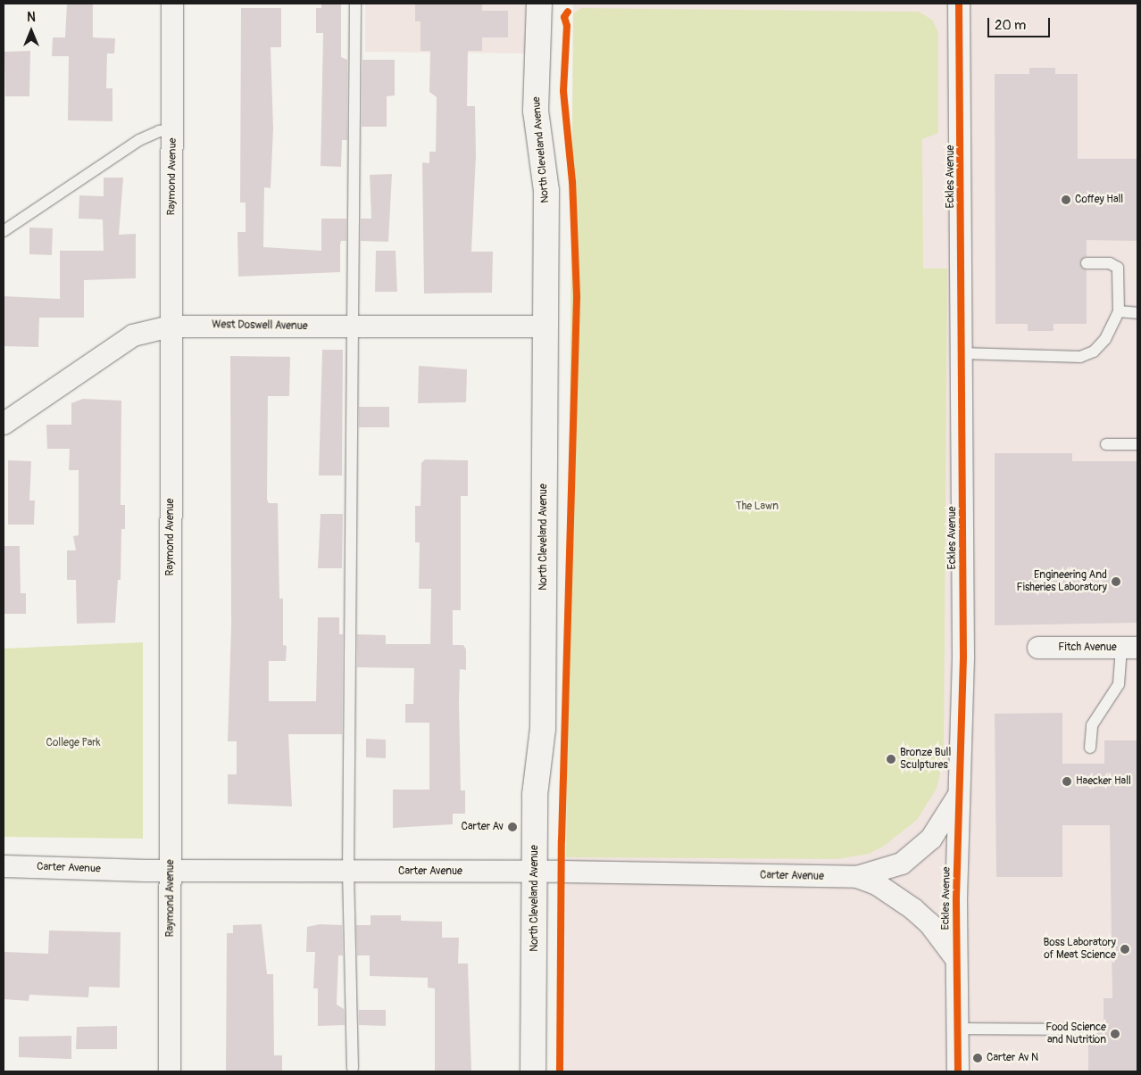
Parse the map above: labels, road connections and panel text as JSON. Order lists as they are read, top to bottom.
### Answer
{
  "streets": {
    "main road": ["North Cleveland Avenue"],
    "street": [
      "Raymond Avenue",
      "Eckles Avenue",
      "West Doswell Avenue",
      "Fitch Avenue",
      "Carter Avenue"
    ]
  },
  "crossings": [
    ["North Cleveland Avenue", "West Doswell Avenue"],
    ["North Cleveland Avenue", "Carter Avenue"],
    ["Raymond Avenue", "West Doswell Avenue"],
    ["Raymond Avenue", "Carter Avenue"],
    ["Eckles Avenue", "Carter Avenue"]
  ],
  "parks": ["The Lawn", "College Park"],
  "places": [
    "Coffey Hall",
    "Engineering And Fisheries Laboratory",
    "Bronze Bull Sculptures",
    "Haecker Hall",
    "Carter Av",
    "Boss Laboratory of Meat Science",
    "Food Science and Nutrition",
    "Carter Av N"
  ],
  "scale_bar": "20 m",
  "north": "top"
}
